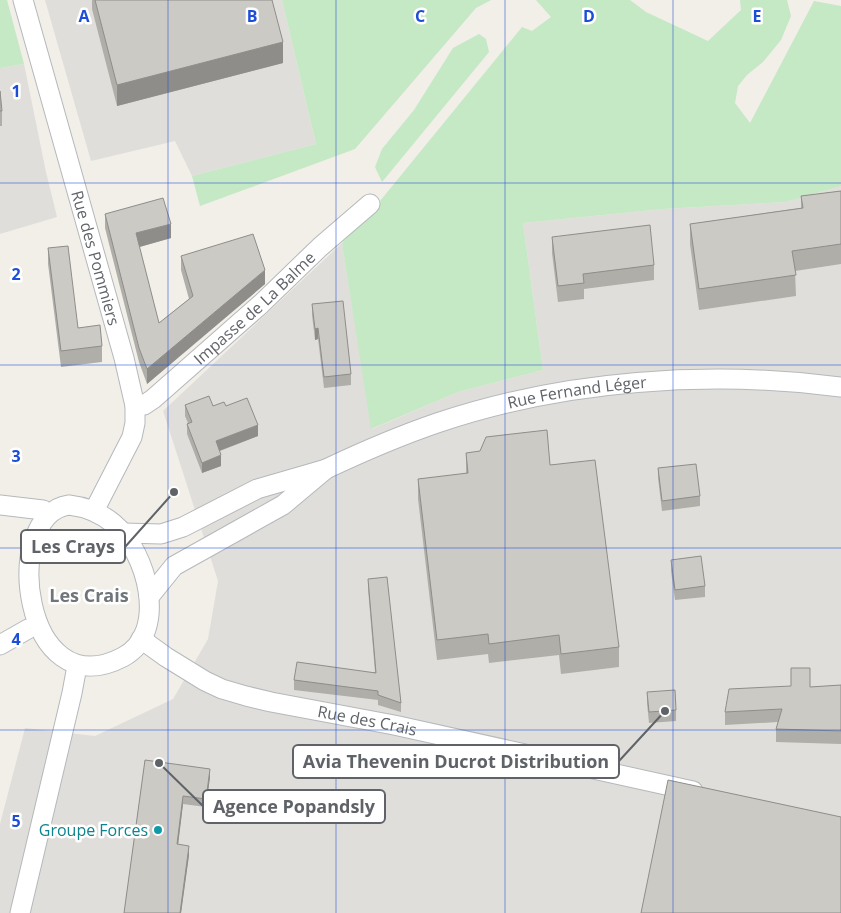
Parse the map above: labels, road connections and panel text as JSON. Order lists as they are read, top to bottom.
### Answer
{
  "streets": {
    "street": [
      "Rue des Pommiers",
      "Impasse de La Balme",
      "Rue Fernand Léger",
      "Rue des Crais"
    ]
  },
  "crossings": [
    ["Rue des Pommiers", "Impasse de La Balme"]
  ],
  "districts": ["Les Crais"],
  "places": [
    "Les Crays",
    "Avia Thevenin Ducrot Distribution",
    "Agence Popandsly",
    "Groupe Forces"
  ],
  "grid": {
    "columns": [
      "A",
      "B",
      "C",
      "D",
      "E"
    ],
    "rows": [
      "1",
      "2",
      "3",
      "4",
      "5"
    ]
  }
}
